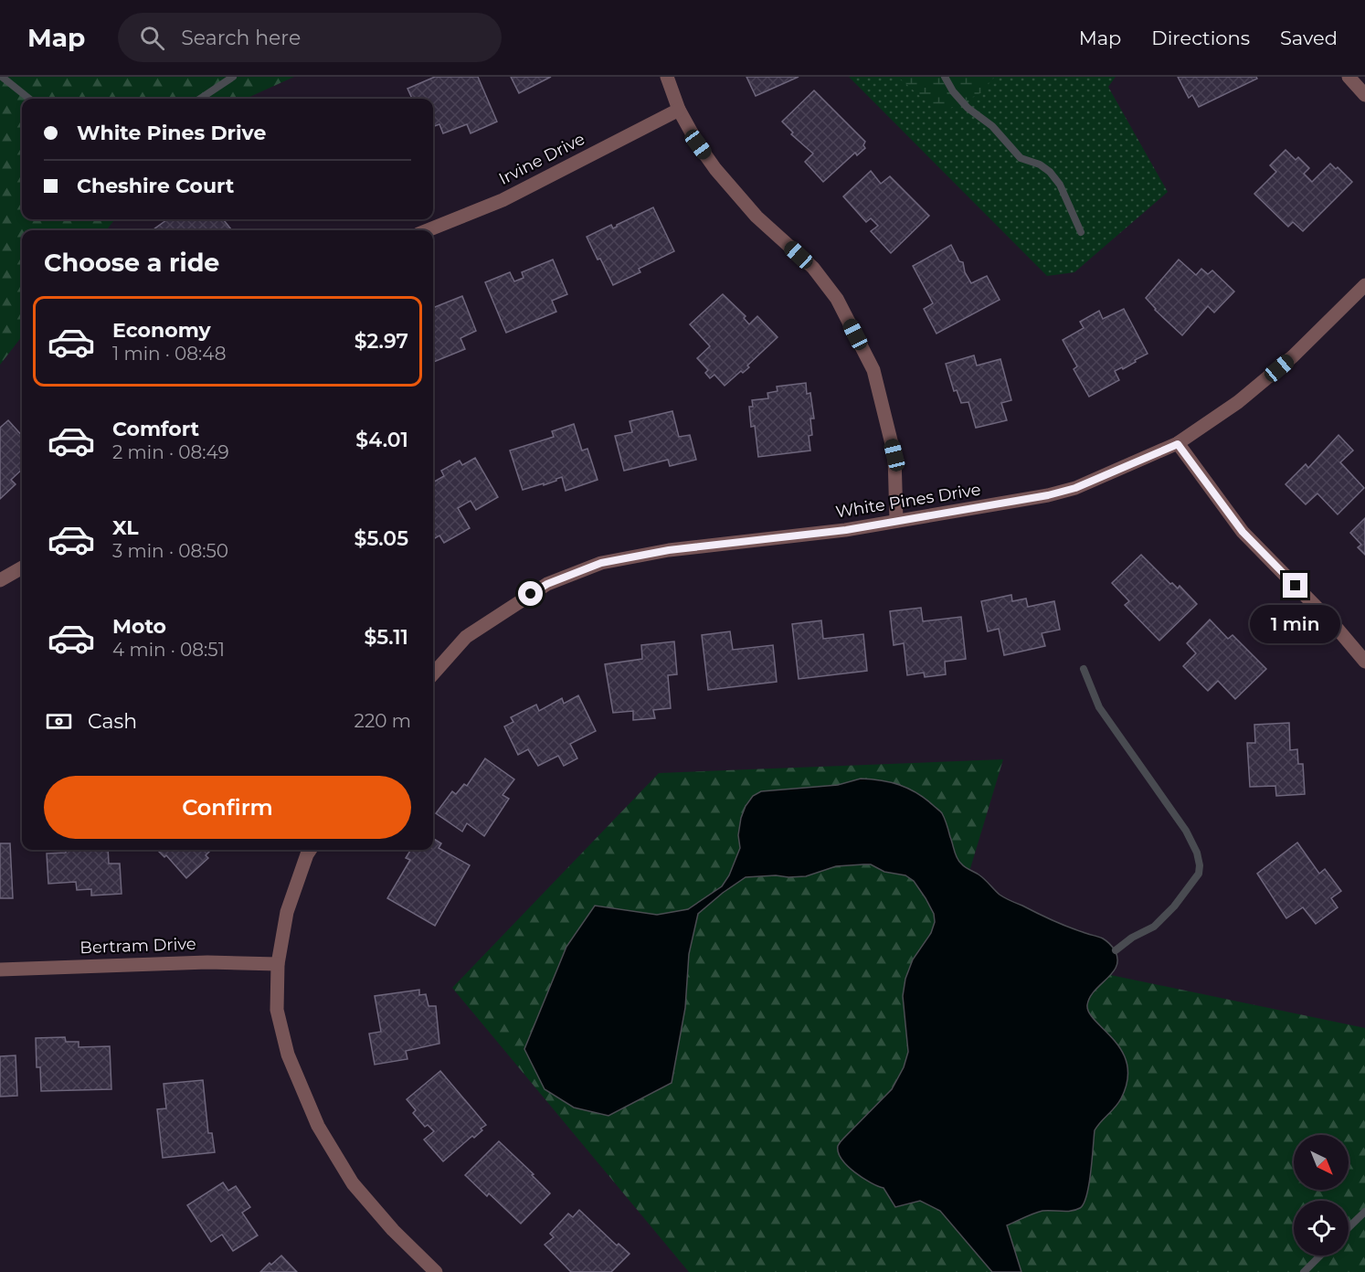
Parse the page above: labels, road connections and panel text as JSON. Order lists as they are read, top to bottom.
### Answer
{
  "streets": {
    "street": ["Irvine Drive", "White Pines Drive", "Bertram Drive"]
  },
  "north": "bottom right",
  "page": {
    "header": "Map",
    "search": "Search here",
    "nav": ["Map", "Directions", "Saved"],
    "banner": ["White Pines Drive", "Cheshire Court"],
    "heading": "Choose a ride",
    "list": [
      {
        "name": "Economy",
        "note": "1 min · 08:48",
        "value": "$2.97"
      },
      {
        "name": "Comfort",
        "note": "2 min · 08:49",
        "value": "$4.01"
      },
      {
        "name": "XL",
        "note": "3 min · 08:50",
        "value": "$5.05"
      },
      {
        "name": "Moto",
        "note": "4 min · 08:51",
        "value": "$5.11"
      }
    ],
    "bubble": "1 min",
    "pay": ["Cash", "220 m"],
    "buttons": "Confirm"
  }
}
